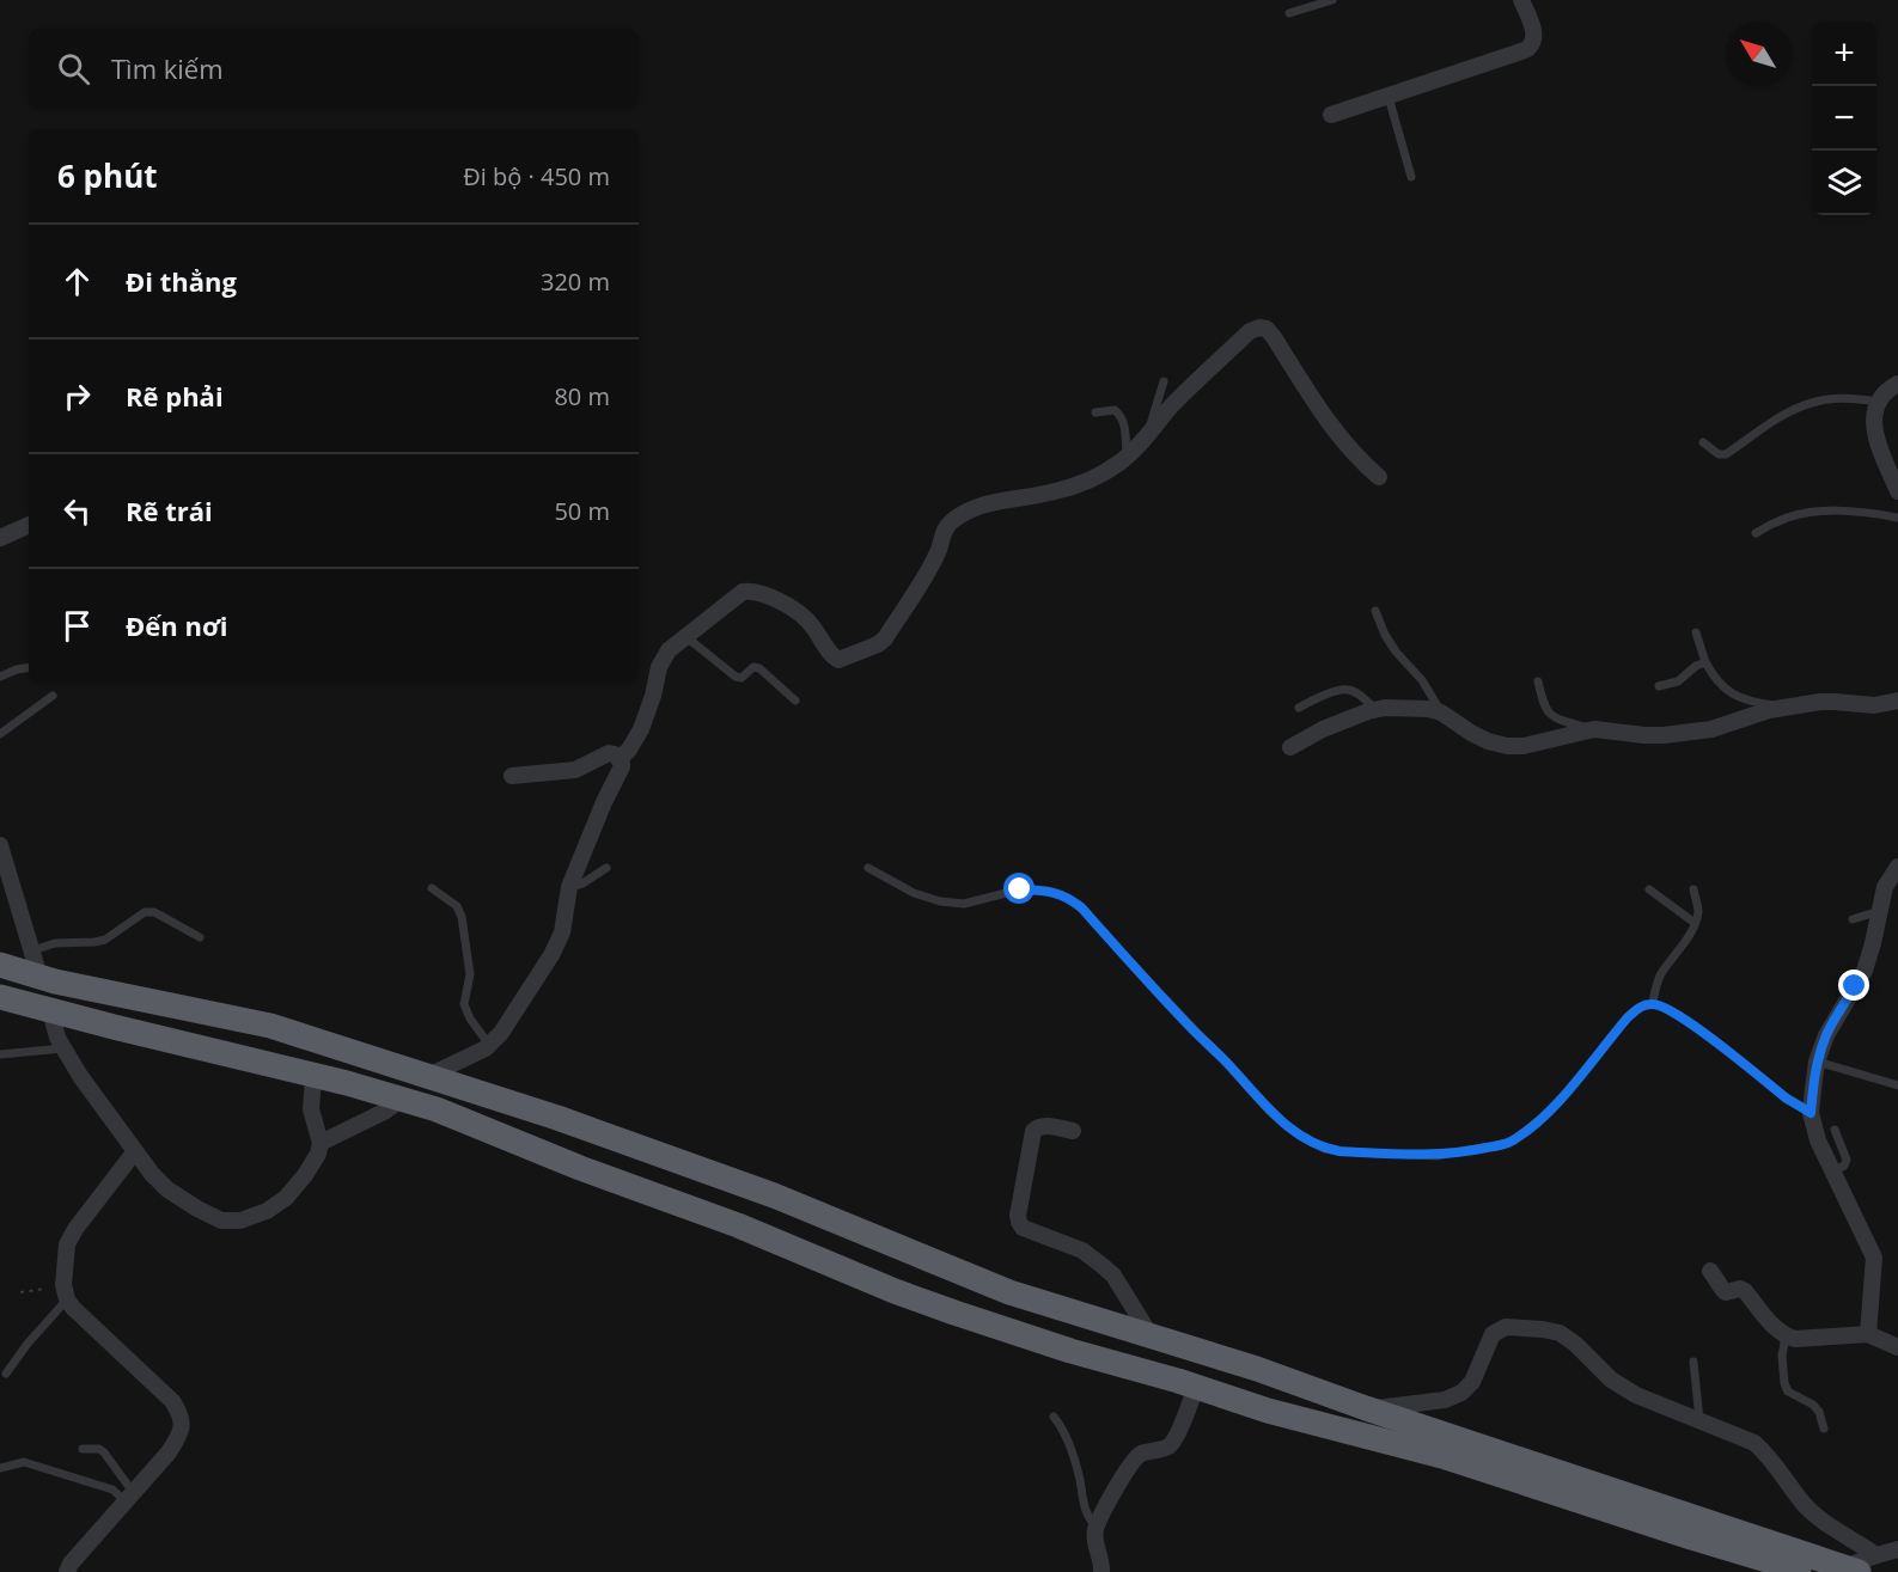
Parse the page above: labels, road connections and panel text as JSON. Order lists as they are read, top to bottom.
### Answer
{
  "north": "top left",
  "page": {
    "map_buttons": ["+", "−"],
    "search": "Tìm kiếm",
    "heading": ["6 phút", "Đi bộ · 450 m"],
    "list": [
      ["Đi thẳng", "320 m"],
      ["Rẽ phải", "80 m"],
      ["Rẽ trái", "50 m"],
      "Đến nơi"
    ]
  }
}
